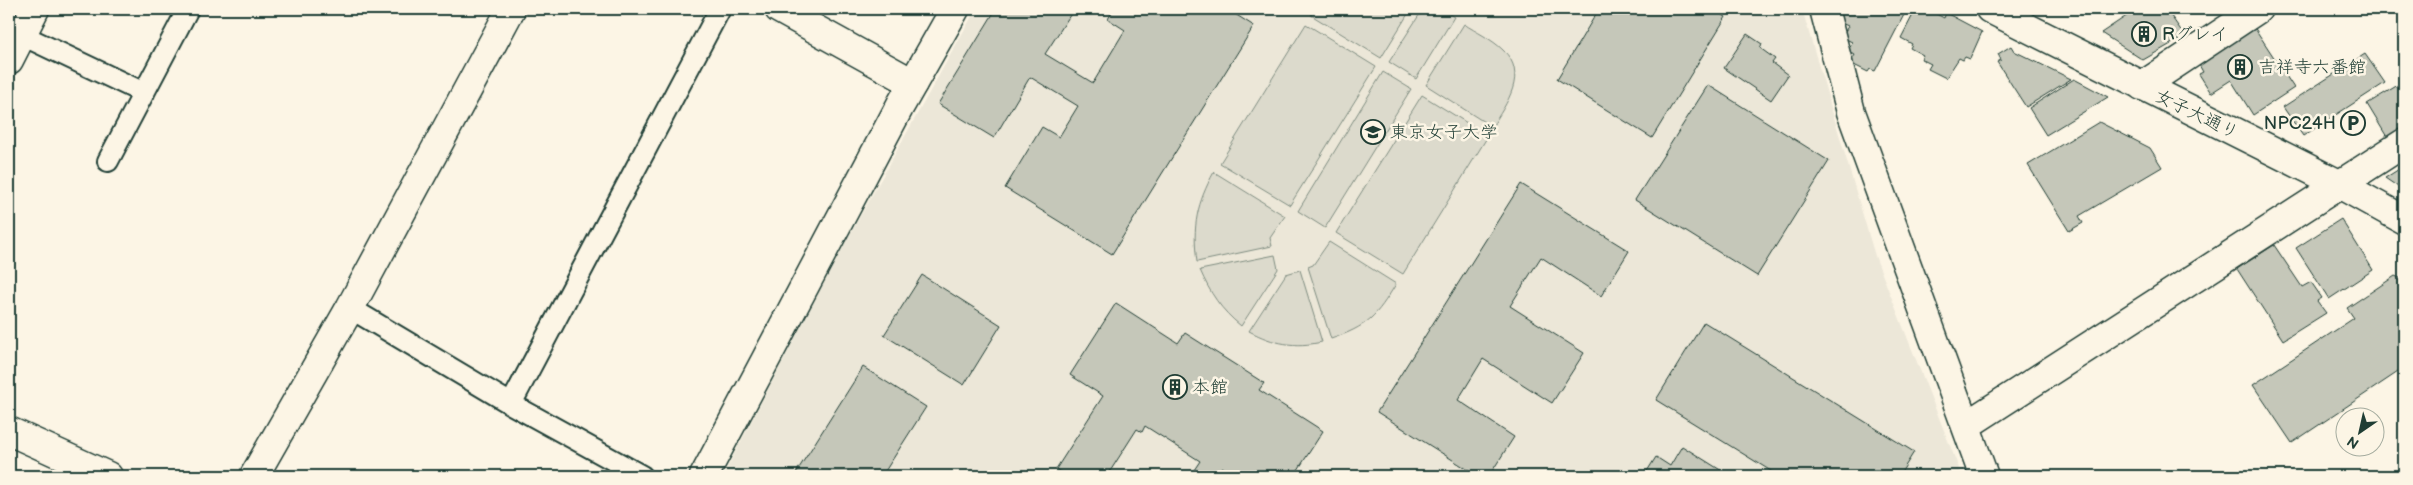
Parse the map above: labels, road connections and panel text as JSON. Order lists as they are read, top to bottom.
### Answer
{
  "streets": {
    "street": ["女子大通り"]
  },
  "places": {
    "building": ["Rグレイ", "吉祥寺六番館", "本館"],
    "parking": ["NPC24H"],
    "school or university": ["東京女子大学"]
  },
  "north": "bottom left"
}
